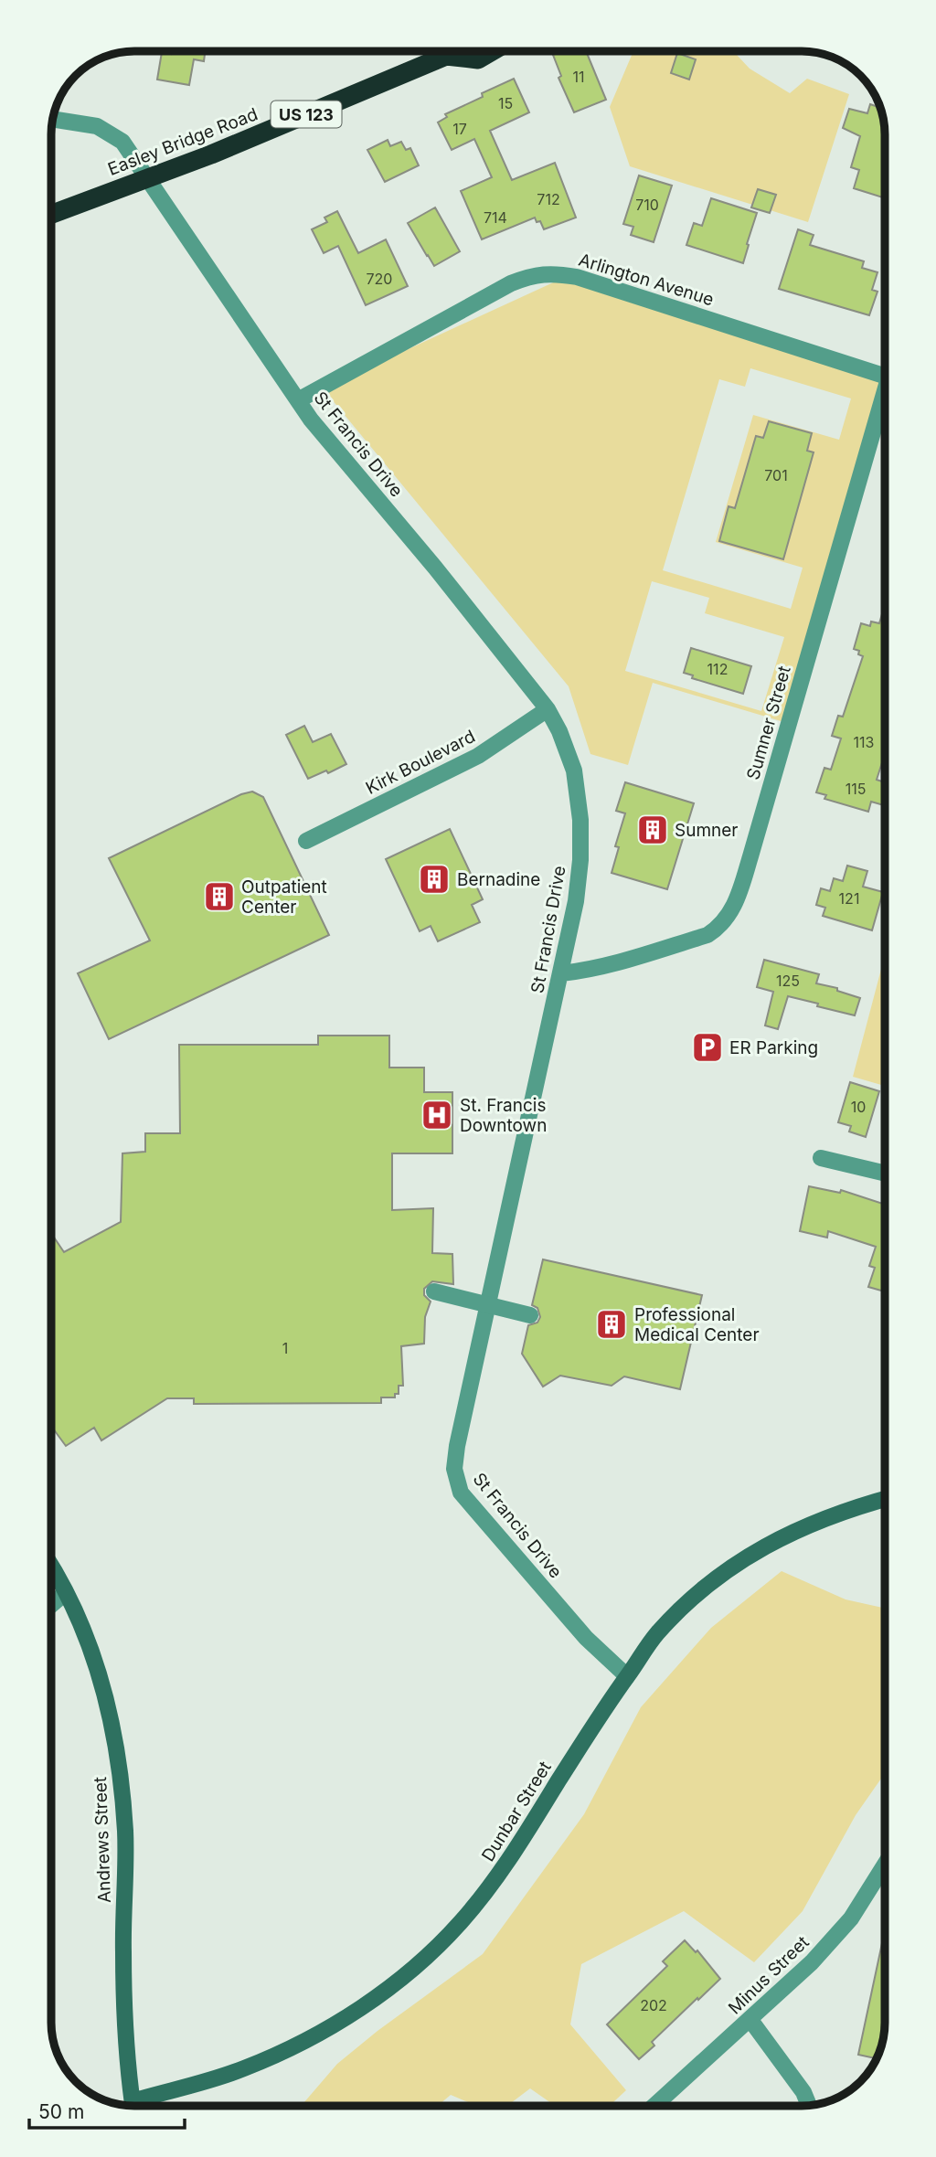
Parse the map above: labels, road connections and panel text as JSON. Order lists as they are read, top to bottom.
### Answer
{
  "streets": {
    "highway": ["US 123", "Easley Bridge Road"],
    "street": [
      "Arlington Avenue",
      "St Francis Drive",
      "Sumner Street",
      "Kirk Boulevard",
      "Dunbar Street",
      "Andrews Street",
      "Minus Street"
    ]
  },
  "crossings": [
    ["Easley Bridge Road", "St Francis Drive"],
    ["Arlington Avenue", "St Francis Drive"],
    ["St Francis Drive", "Sumner Street"],
    ["St Francis Drive", "Kirk Boulevard"],
    ["St Francis Drive", "Dunbar Street"]
  ],
  "places": {
    "building": [
      "Sumner",
      "Bernadine",
      "Outpatient Center",
      "Professional Medical Center"
    ],
    "parking": ["ER Parking"],
    "hospital": ["St. Francis Downtown"]
  },
  "house_numbers": [
    "11",
    "15",
    "17",
    "712",
    "710",
    "714",
    "720",
    "701",
    "112",
    "113",
    "115",
    "121",
    "125",
    "10",
    "1",
    "202"
  ],
  "scale_bar": "50 m"
}
